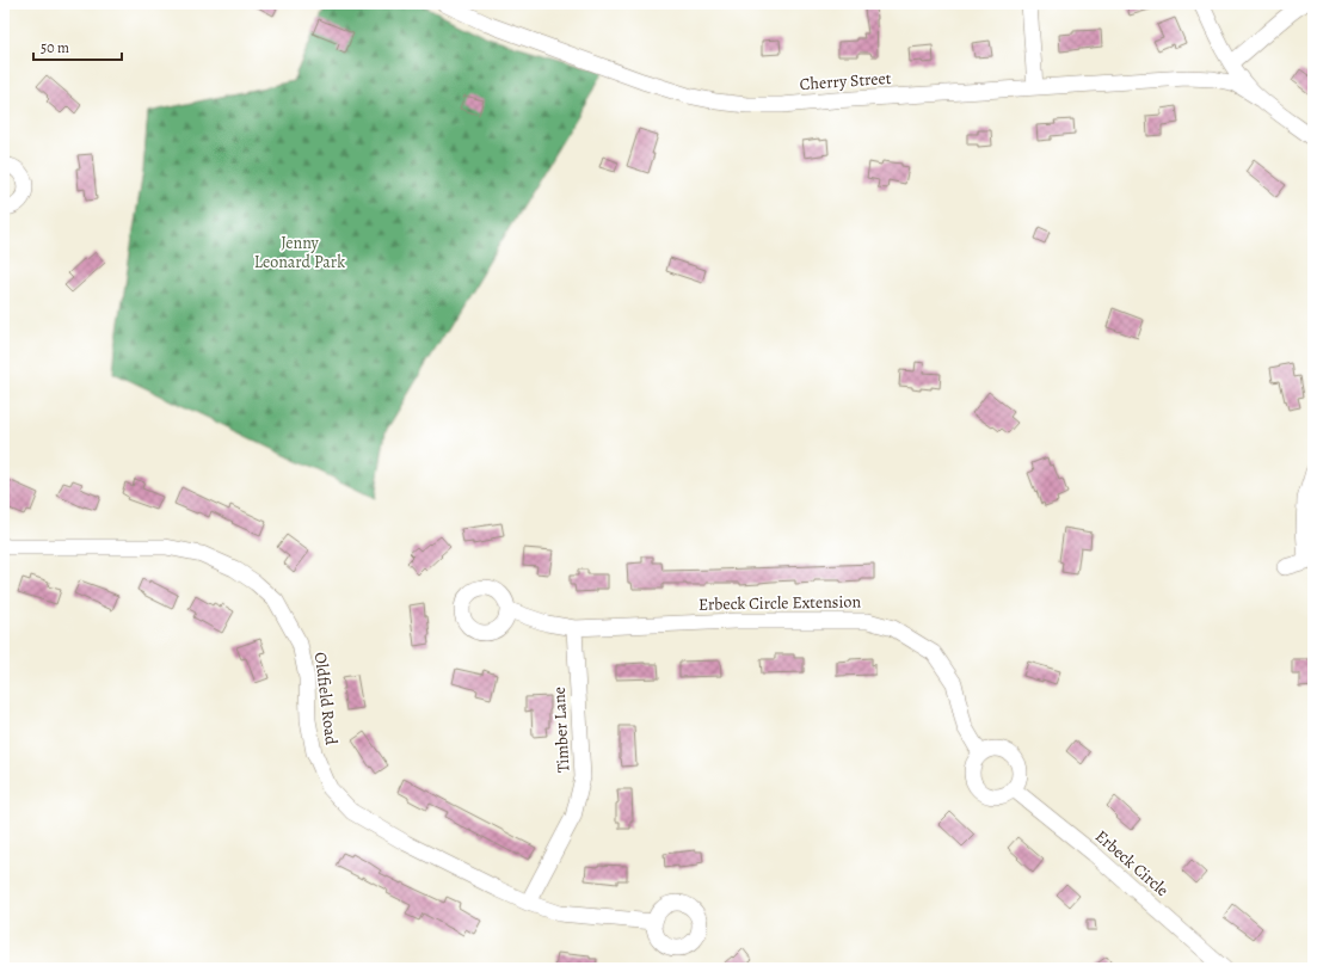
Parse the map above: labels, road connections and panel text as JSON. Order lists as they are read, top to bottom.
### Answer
{
  "streets": {
    "street": [
      "Cherry Street",
      "Erbeck Circle Extension",
      "Oldfield Road",
      "Timber Lane",
      "Erbeck Circle"
    ]
  },
  "crossings": [
    ["Erbeck Circle Extension", "Timber Lane"],
    ["Erbeck Circle Extension", "Erbeck Circle"],
    ["Oldfield Road", "Timber Lane"]
  ],
  "parks": ["Jenny Leonard Park"],
  "scale_bar": "50 m"
}
